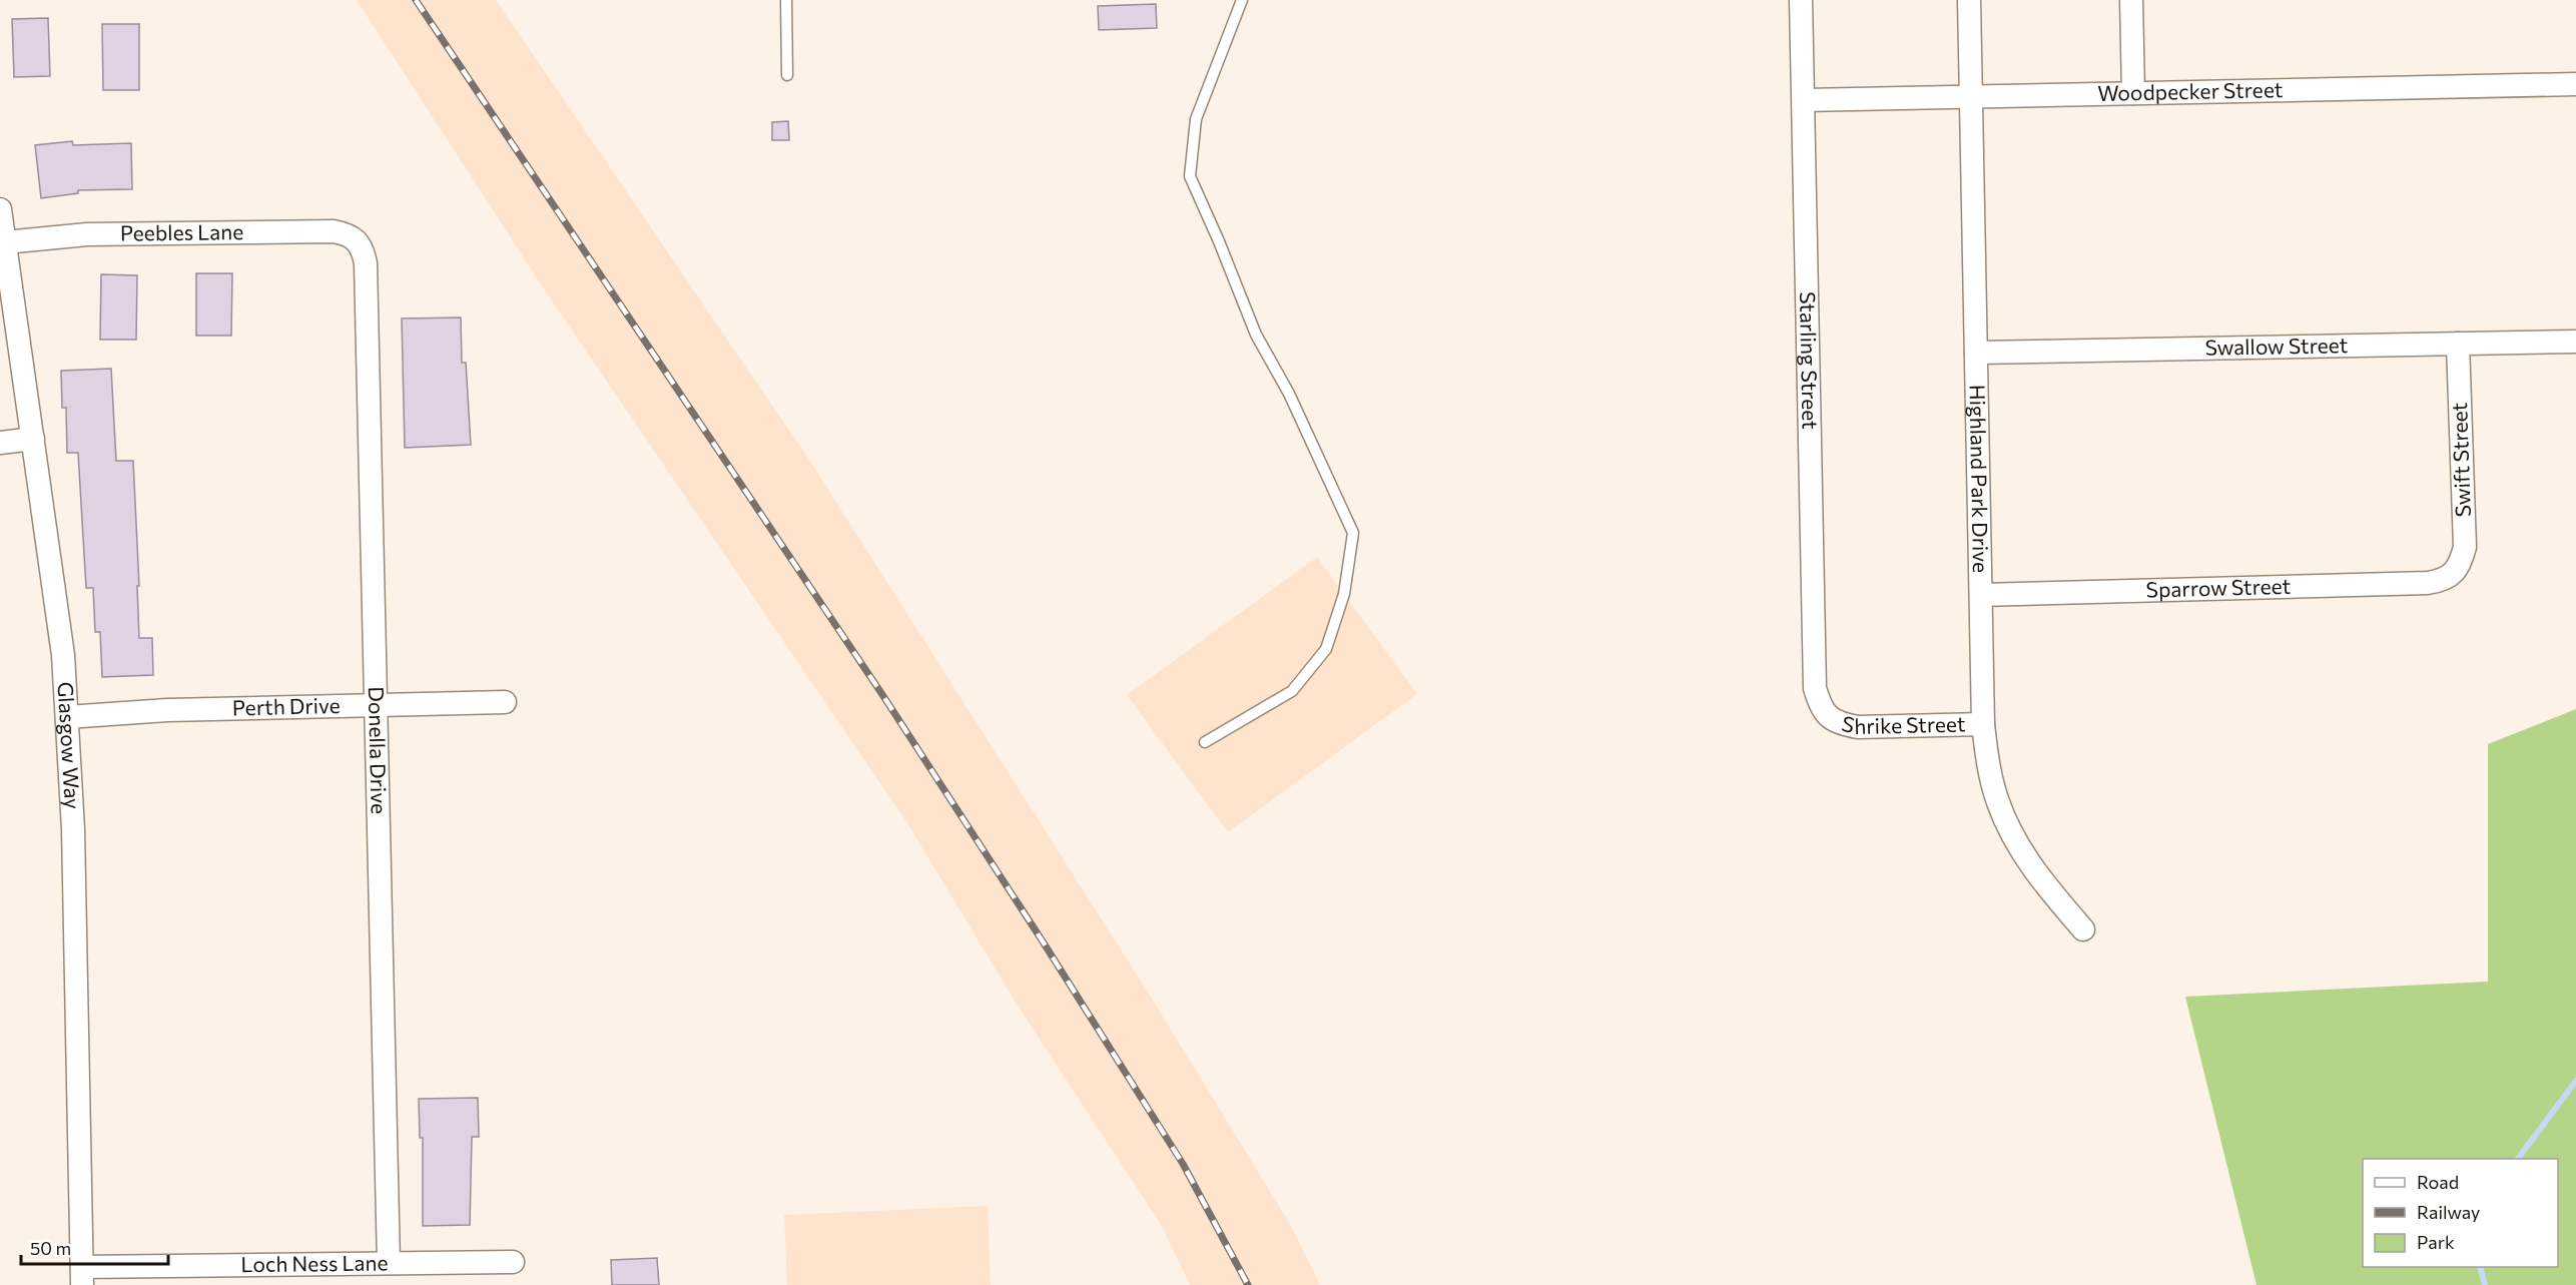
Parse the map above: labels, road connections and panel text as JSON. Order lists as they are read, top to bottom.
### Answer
{
  "streets": {
    "street": [
      "Woodpecker Street",
      "Peebles Lane",
      "Swallow Street",
      "Starling Street",
      "Swift Street",
      "Highland Park Drive",
      "Sparrow Street",
      "Perth Drive",
      "Shrike Street",
      "Glasgow Way",
      "Donella Drive",
      "Loch Ness Lane"
    ]
  },
  "crossings": [
    ["Woodpecker Street", "Starling Street"],
    ["Woodpecker Street", "Highland Park Drive"],
    ["Peebles Lane", "Glasgow Way"],
    ["Peebles Lane", "Donella Drive"],
    ["Swallow Street", "Swift Street"],
    ["Swallow Street", "Highland Park Drive"],
    ["Starling Street", "Shrike Street"],
    ["Swift Street", "Sparrow Street"],
    ["Highland Park Drive", "Sparrow Street"],
    ["Highland Park Drive", "Shrike Street"],
    ["Perth Drive", "Glasgow Way"],
    ["Perth Drive", "Donella Drive"],
    ["Glasgow Way", "Loch Ness Lane"],
    ["Donella Drive", "Loch Ness Lane"]
  ],
  "legend": ["Road", "Railway", "Park"],
  "scale_bar": "50 m"
}
